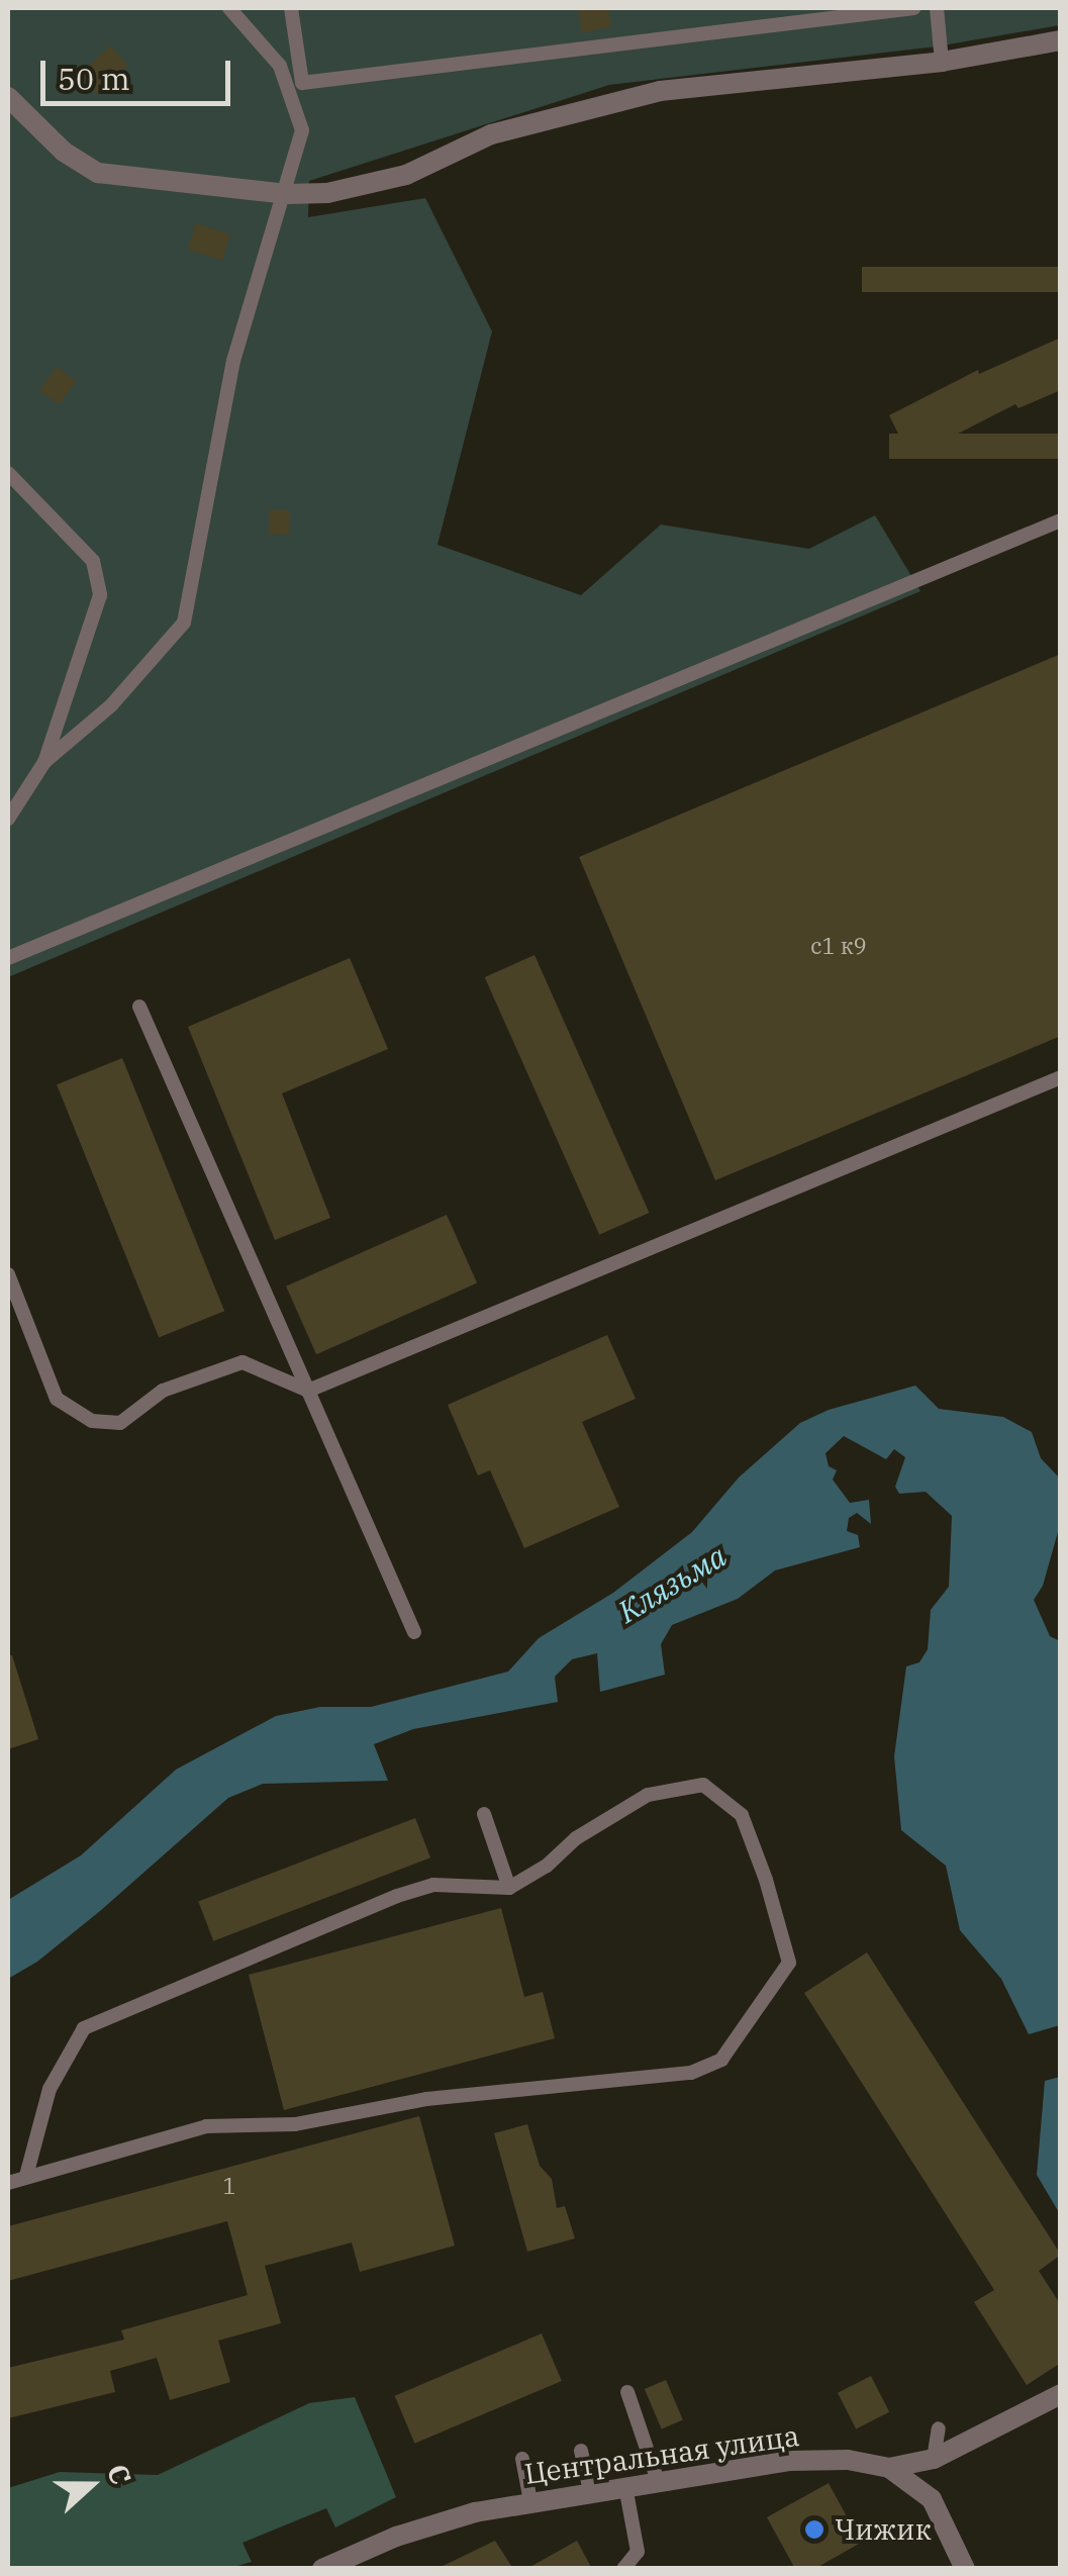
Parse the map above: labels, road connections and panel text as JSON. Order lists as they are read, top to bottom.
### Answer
{
  "streets": {
    "street": ["Центральная улица"]
  },
  "water": ["Клязьма"],
  "places": ["Чижик"],
  "house_numbers": ["с1 к9", "1"],
  "scale_bar": "50 m",
  "north": "right"
}
